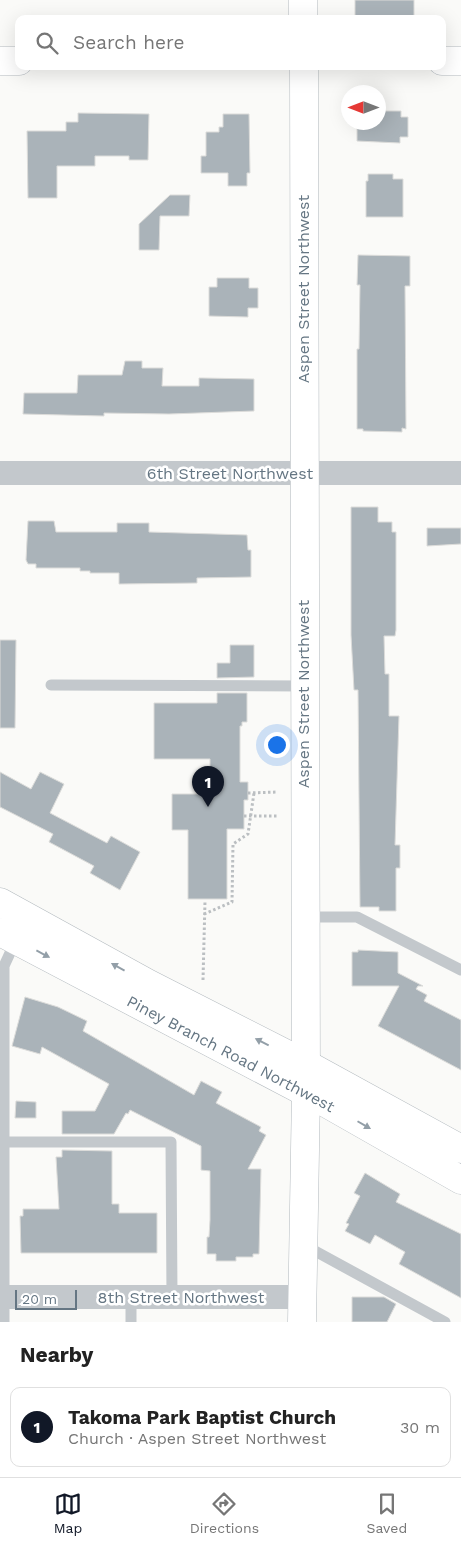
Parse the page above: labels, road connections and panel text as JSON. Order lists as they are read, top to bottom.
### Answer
{
  "streets": {
    "street": [
      "Aspen Street Northwest",
      "6th Street Northwest",
      "Piney Branch Road Northwest",
      "8th Street Northwest"
    ]
  },
  "crossings": [
    ["Aspen Street Northwest", "6th Street Northwest"],
    ["Aspen Street Northwest", "Piney Branch Road Northwest"],
    ["Aspen Street Northwest", "8th Street Northwest"]
  ],
  "scale_bar": "20 m",
  "north": "left",
  "page": {
    "search": "Search here",
    "pins": "1",
    "scale": "20 m",
    "heading": "Nearby",
    "list": [
      {
        "mark": "1",
        "name": "Takoma Park Baptist Church",
        "note": "Church · Aspen Street Northwest",
        "value": "30 m"
      }
    ],
    "nav": ["Map", "Directions", "Saved"]
  }
}
